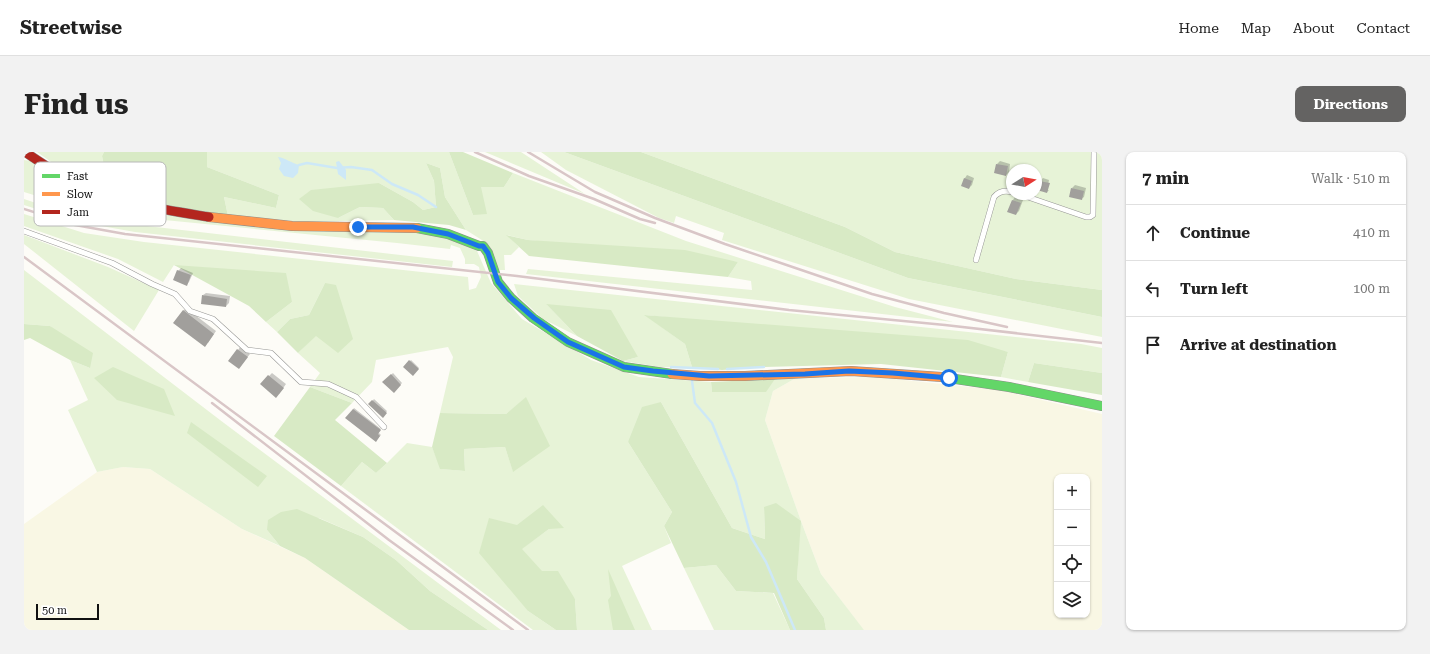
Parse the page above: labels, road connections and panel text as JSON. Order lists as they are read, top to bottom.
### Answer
{
  "legend": ["Fast", "Slow", "Jam"],
  "scale_bar": "50 m",
  "north": "right",
  "page": {
    "header": "Streetwise",
    "nav": [
      "Home",
      "Map",
      "About",
      "Contact"
    ],
    "buttons": "Directions",
    "title": "Find us",
    "heading": ["7 min", "Walk · 510 m"],
    "list": [
      ["Continue", "410 m"],
      ["Turn left", "100 m"],
      "Arrive at destination"
    ],
    "map_buttons": ["+", "−"],
    "scale": "50 m"
  }
}
